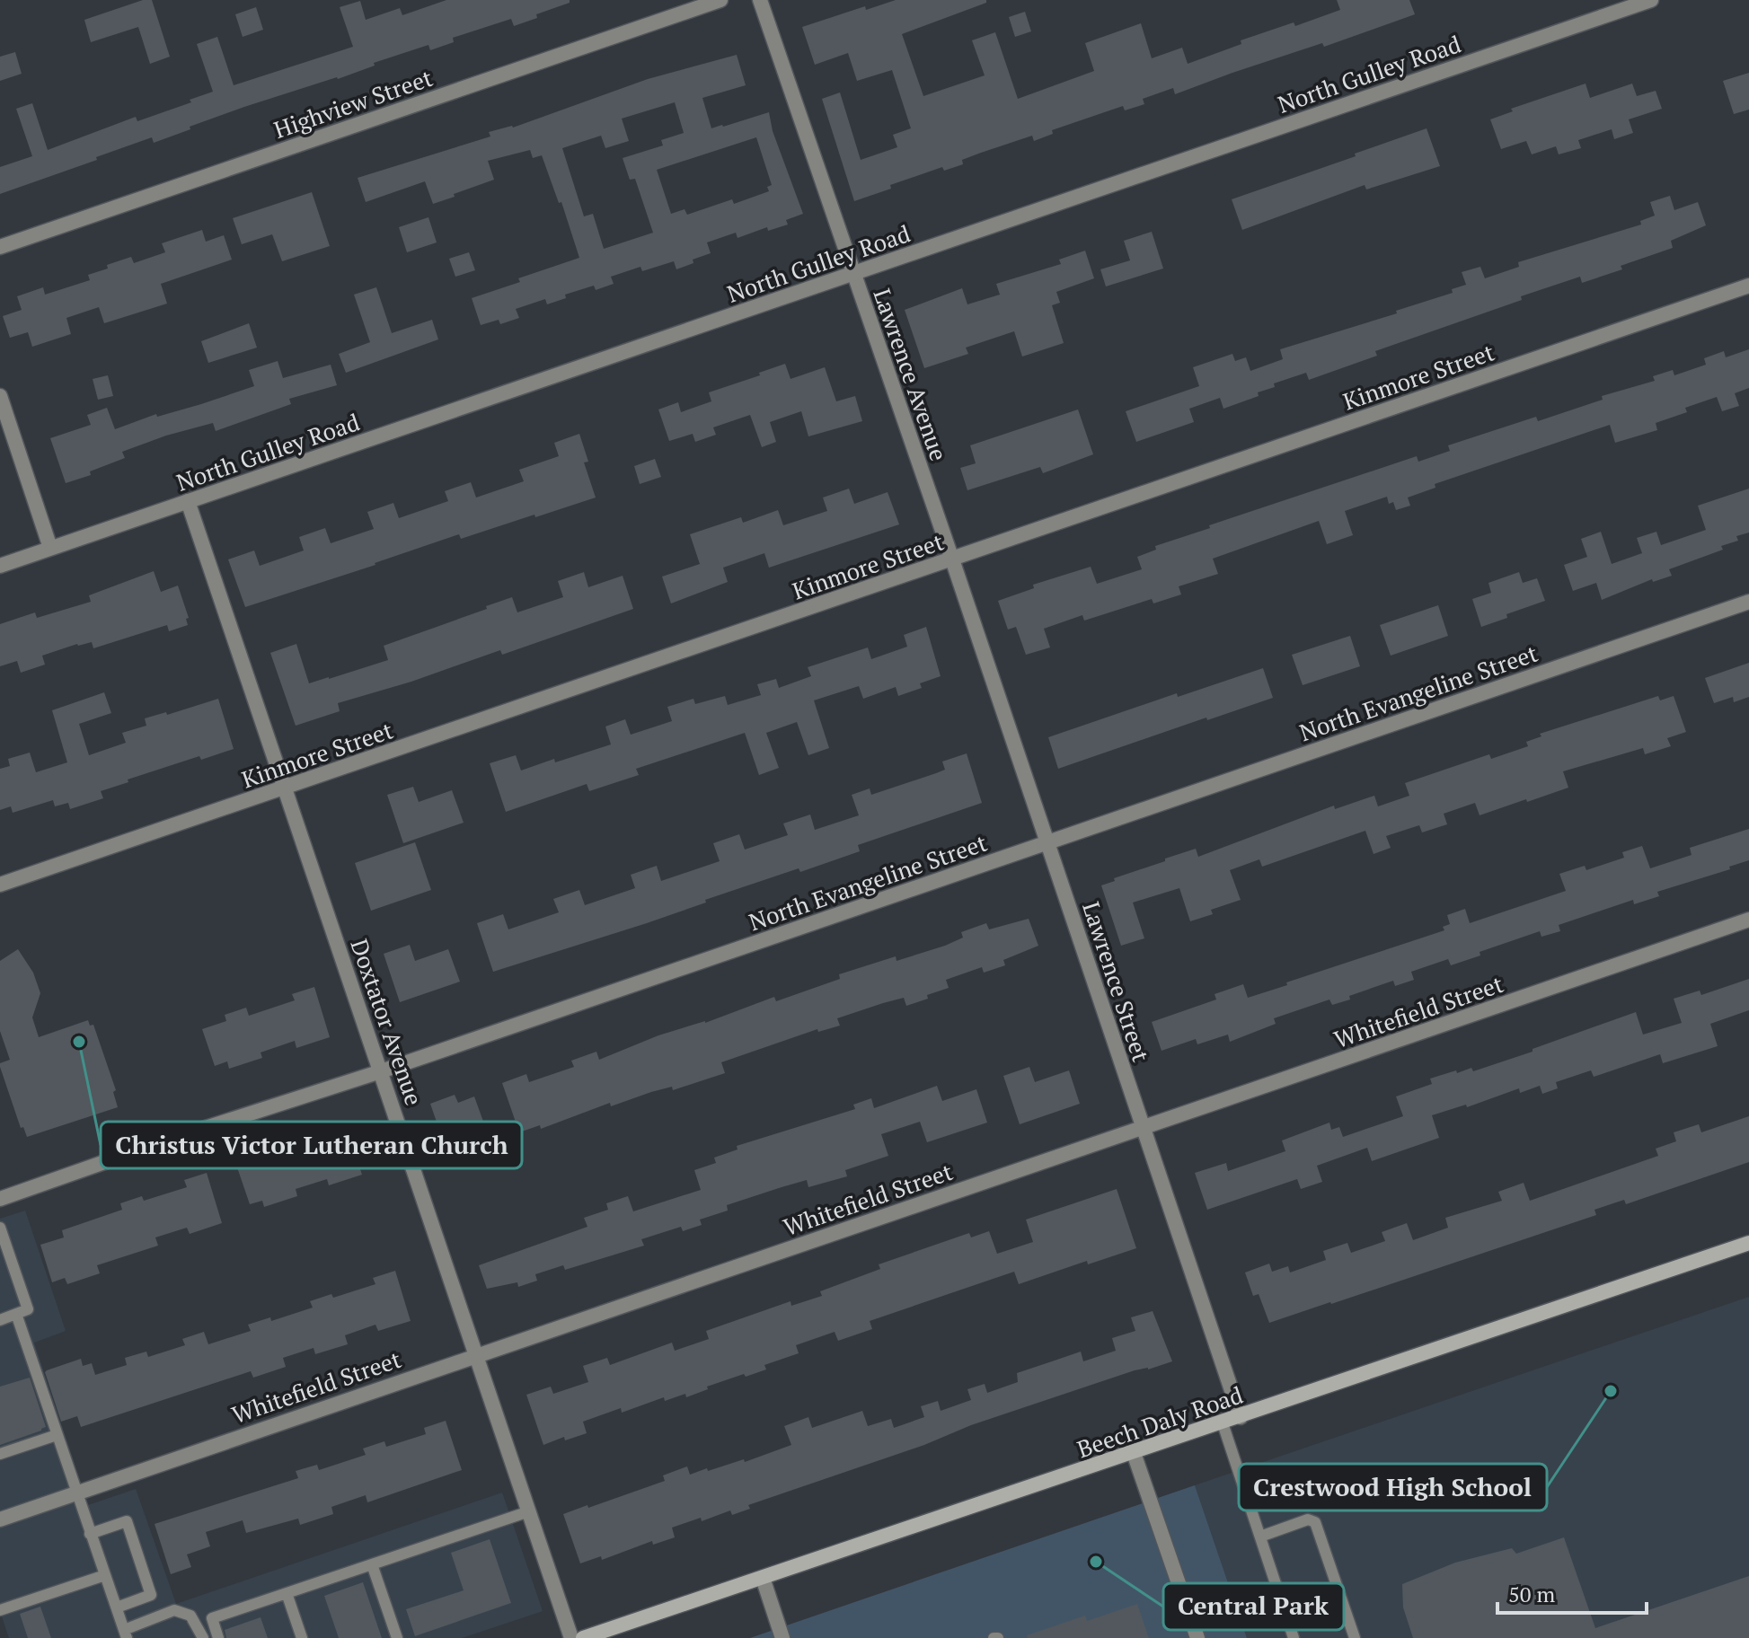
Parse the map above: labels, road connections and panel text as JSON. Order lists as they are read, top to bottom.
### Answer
{
  "streets": {
    "main road": ["Beech Daly Road"],
    "street": [
      "North Gulley Road",
      "Highview Street",
      "Lawrence Avenue",
      "Kinmore Street",
      "North Evangeline Street",
      "Lawrence Street",
      "Whitefield Street",
      "Doxtator Avenue"
    ]
  },
  "crossings": [
    ["North Gulley Road", "Lawrence Avenue"],
    ["North Gulley Road", "Doxtator Avenue"],
    ["Lawrence Avenue", "Kinmore Street"],
    ["Lawrence Avenue", "Lawrence Street"],
    ["Kinmore Street", "Lawrence Street"],
    ["Kinmore Street", "Doxtator Avenue"],
    ["North Evangeline Street", "Lawrence Street"],
    ["North Evangeline Street", "Doxtator Avenue"],
    ["Lawrence Street", "Whitefield Street"],
    ["Lawrence Street", "Beech Daly Road"],
    ["Whitefield Street", "Doxtator Avenue"]
  ],
  "places": ["Christus Victor Lutheran Church", "Crestwood High School", "Central Park"],
  "scale_bar": "50 m"
}
